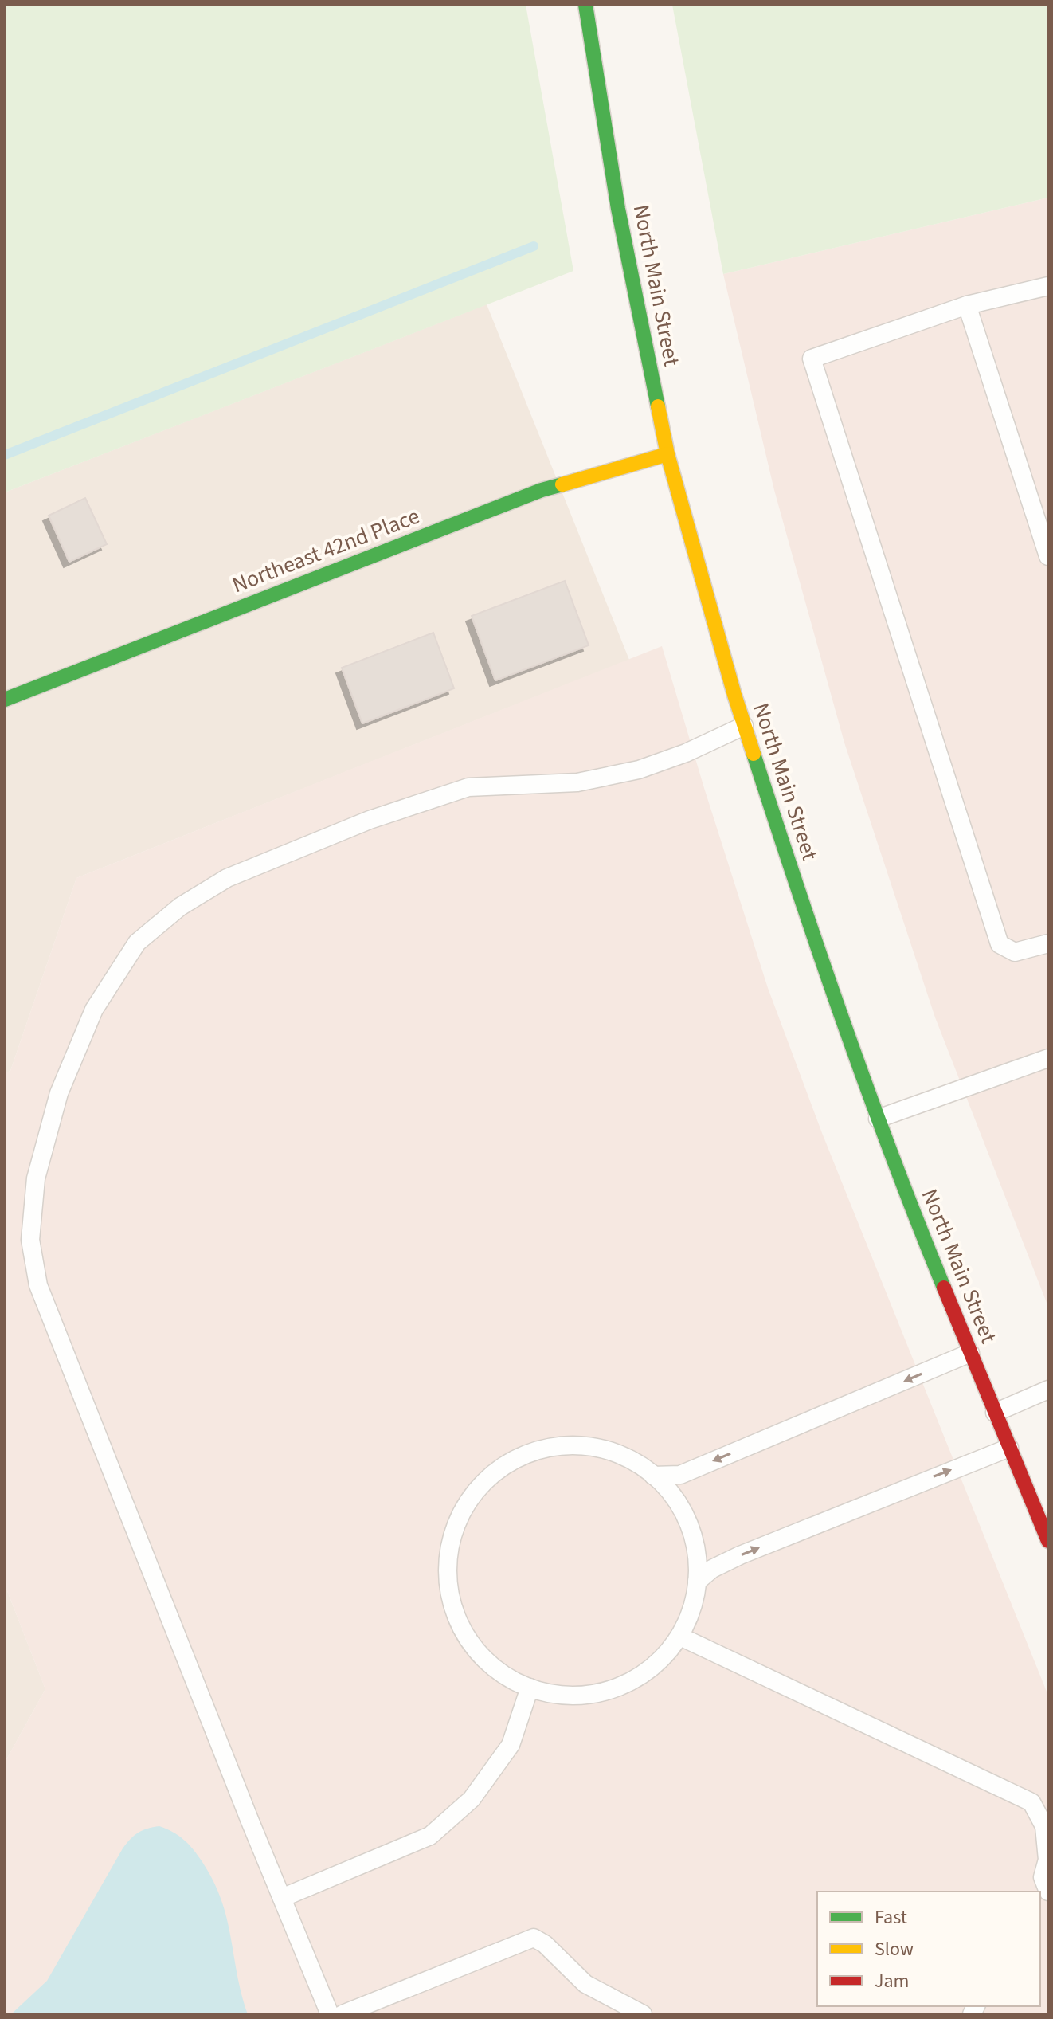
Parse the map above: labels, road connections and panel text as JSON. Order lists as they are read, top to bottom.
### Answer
{
  "streets": {
    "street": ["North Main Street", "Northeast 42nd Place"]
  },
  "crossings": [
    ["North Main Street", "Northeast 42nd Place"]
  ],
  "legend": ["Fast", "Slow", "Jam"]
}
